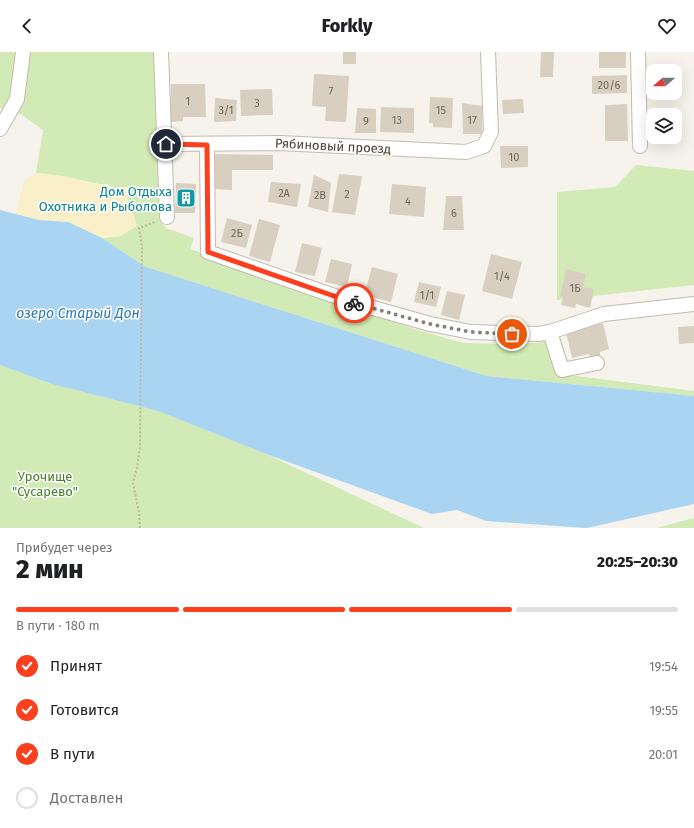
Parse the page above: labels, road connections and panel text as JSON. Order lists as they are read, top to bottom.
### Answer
{
  "streets": {
    "street": ["Рябиновый проезд"]
  },
  "water": ["озеро Старый Дон"],
  "parks": ["Урочище \"Сусарево\""],
  "places": {
    "building": ["Дом Отдыха Охотника и Рыболова"]
  },
  "house_numbers": [
    "20/6",
    "7",
    "1",
    "3",
    "3/1",
    "15",
    "13",
    "17",
    "9",
    "10",
    "2А",
    "2",
    "2В",
    "4",
    "6",
    "2Б",
    "1/4",
    "1Б",
    "1/1"
  ],
  "north": "left",
  "page": {
    "header": "Forkly",
    "heading": ["2 мин", "Прибудет через", "20:25–20:30"],
    "bar": "В пути · 180 m",
    "list": [
      ["Принят", "19:54"],
      ["Готовится", "19:55"],
      ["В пути", "20:01"],
      "Доставлен"
    ]
  }
}
